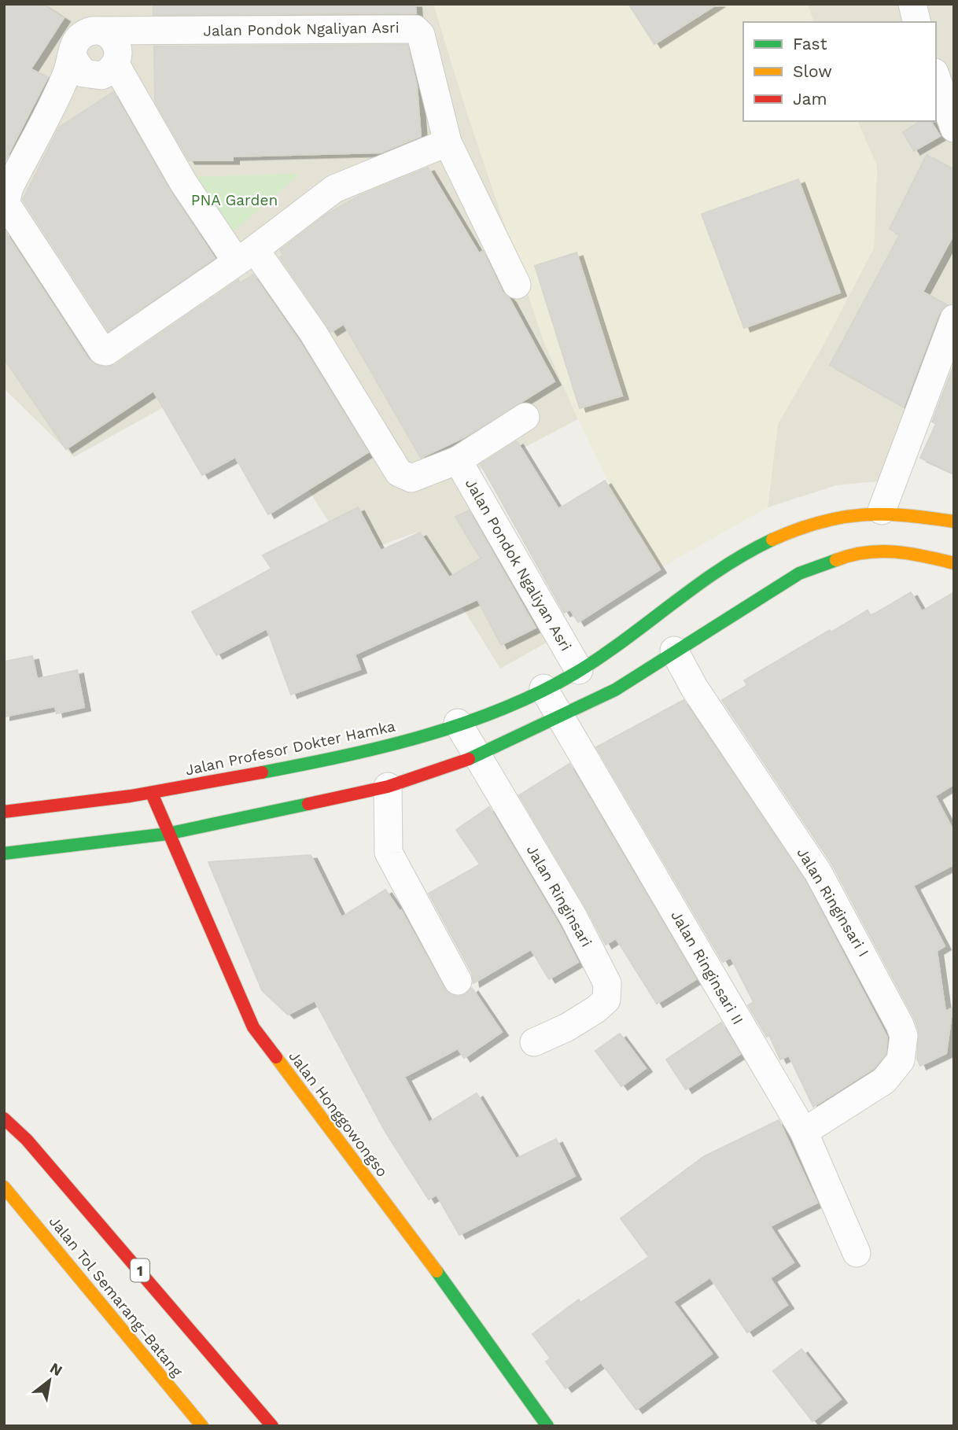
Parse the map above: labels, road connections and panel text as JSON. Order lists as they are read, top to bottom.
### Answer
{
  "streets": {
    "main road": [
      "Jalan Profesor Dokter Hamka",
      "Jalan Honggowongso",
      "1",
      "Jalan Tol Semarang–Batang"
    ],
    "street": [
      "Jalan Pondok Ngaliyan Asri",
      "Jalan Ringinsari",
      "Jalan Ringinsari I",
      "Jalan Ringinsari II"
    ]
  },
  "crossings": [
    ["Jalan Pondok Ngaliyan Asri", "Jalan Profesor Dokter Hamka"],
    ["Jalan Profesor Dokter Hamka", "Jalan Ringinsari"],
    ["Jalan Profesor Dokter Hamka", "Jalan Ringinsari II"],
    ["Jalan Profesor Dokter Hamka", "Jalan Honggowongso"],
    ["Jalan Ringinsari I", "Jalan Ringinsari II"]
  ],
  "parks": ["PNA Garden"],
  "legend": ["Fast", "Slow", "Jam"],
  "north": "top right"
}
